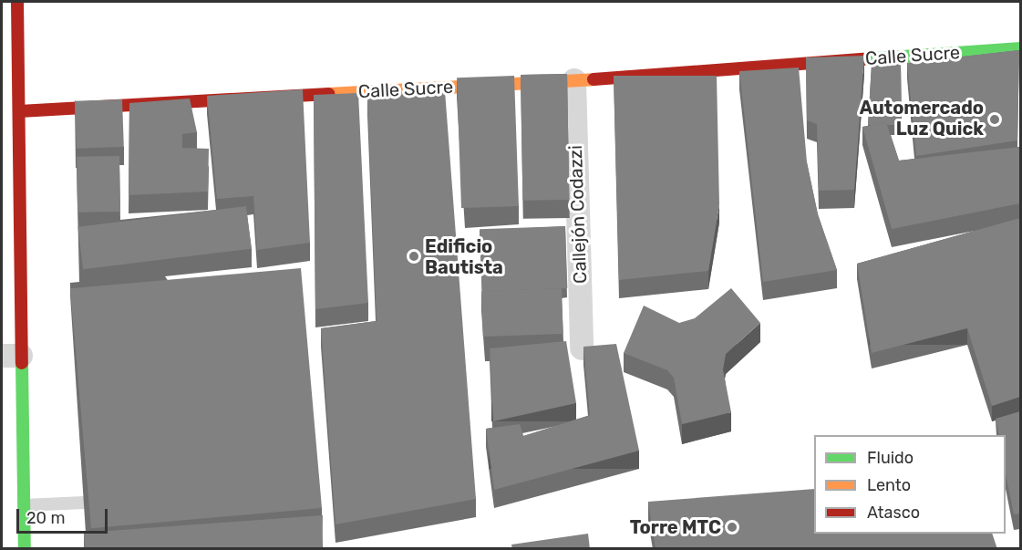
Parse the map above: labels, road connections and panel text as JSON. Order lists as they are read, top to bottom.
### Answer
{
  "streets": {
    "street": ["Calle Sucre", "Callejón Codazzi"]
  },
  "crossings": [
    ["Calle Sucre", "Callejón Codazzi"]
  ],
  "places": ["Automercado Luz Quick", "Edificio Bautista", "Torre MTC"],
  "legend": ["Fluido", "Lento", "Atasco"],
  "scale_bar": "20 m"
}
